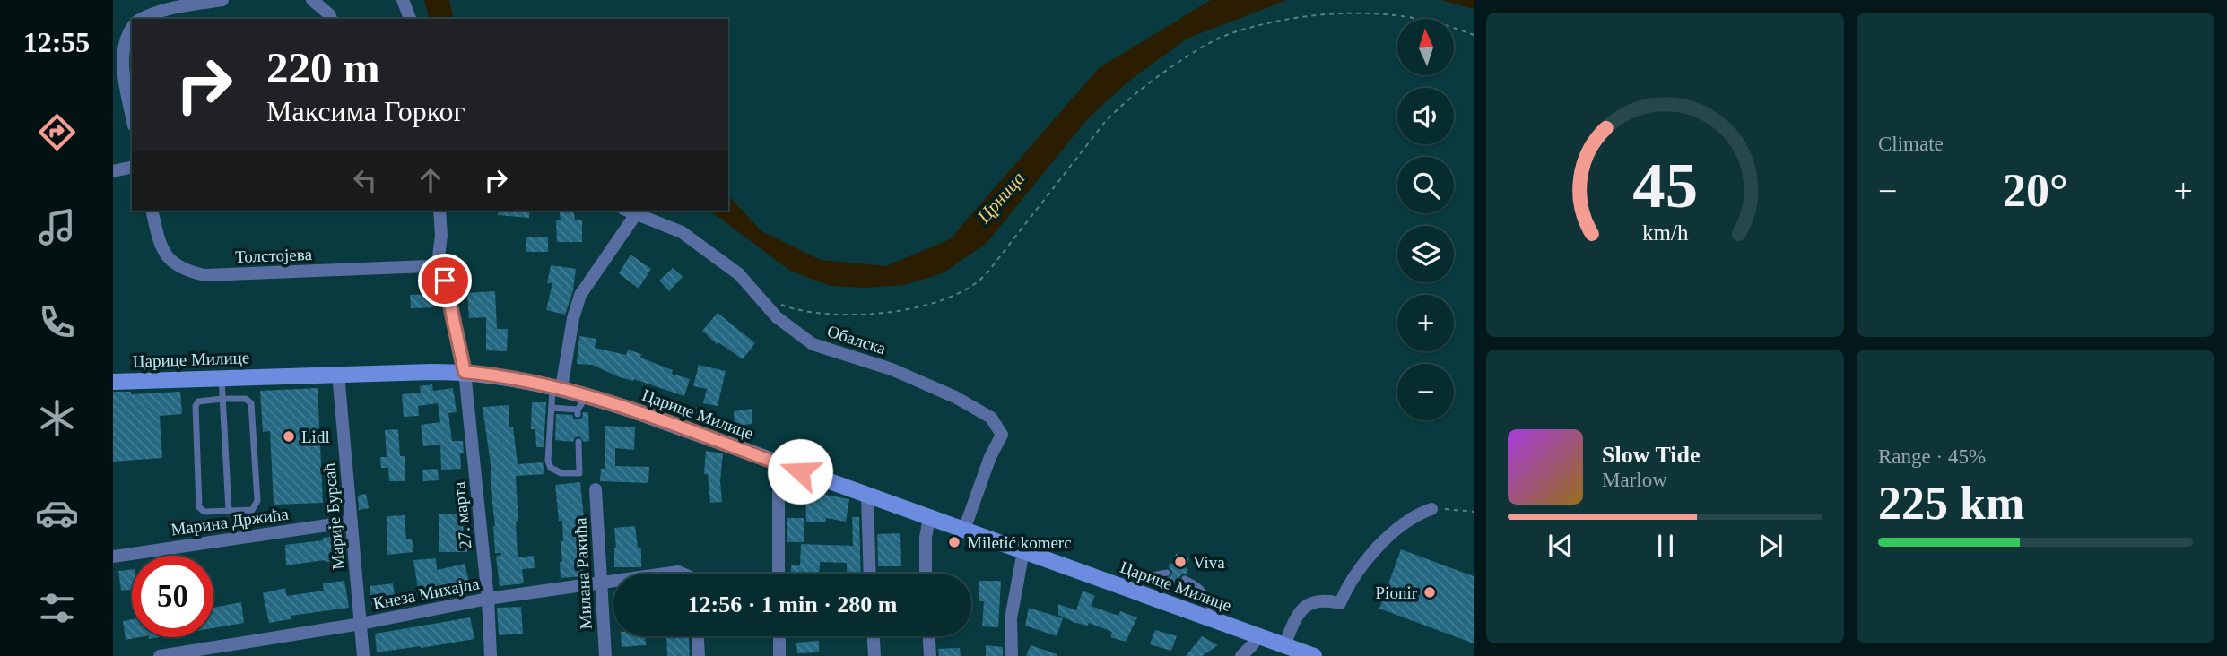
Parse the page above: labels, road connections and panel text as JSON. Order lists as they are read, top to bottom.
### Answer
{
  "streets": {
    "main road": ["Царице Милице"],
    "street": [
      "Толстојева",
      "Обалска",
      "27. марта",
      "Марије Бурсаћ",
      "Марина Држића",
      "Милана Ракића",
      "Кнеза Михајла"
    ]
  },
  "crossings": [
    ["Толстојева", "27. марта"],
    ["Обалска", "Царице Милице"],
    ["Царице Милице", "27. марта"],
    ["Царице Милице", "Марије Бурсаћ"],
    ["27. марта", "Кнеза Михајла"],
    ["Марије Бурсаћ", "Марина Држића"],
    ["Марије Бурсаћ", "Кнеза Михајла"],
    ["Милана Ракића", "Кнеза Михајла"]
  ],
  "water": ["Црница"],
  "places": [
    "Lidl",
    "Miletić komerc",
    "Viva",
    "Pionir"
  ],
  "north": "top",
  "page": {
    "tabs": "12:55",
    "tile": [
      "Climate",
      ["Range · 45%", "225 km"]
    ],
    "map_buttons": ["+", "−"],
    "turn": ["220 m", "Максима Горког"],
    "heat": ["−", "20°", "+"],
    "song": ["Slow Tide", "Marlow"],
    "limit": "50",
    "trip": "12:56 · 1 min · 280 m",
    "gauge": ["45", "km/h"]
  }
}
